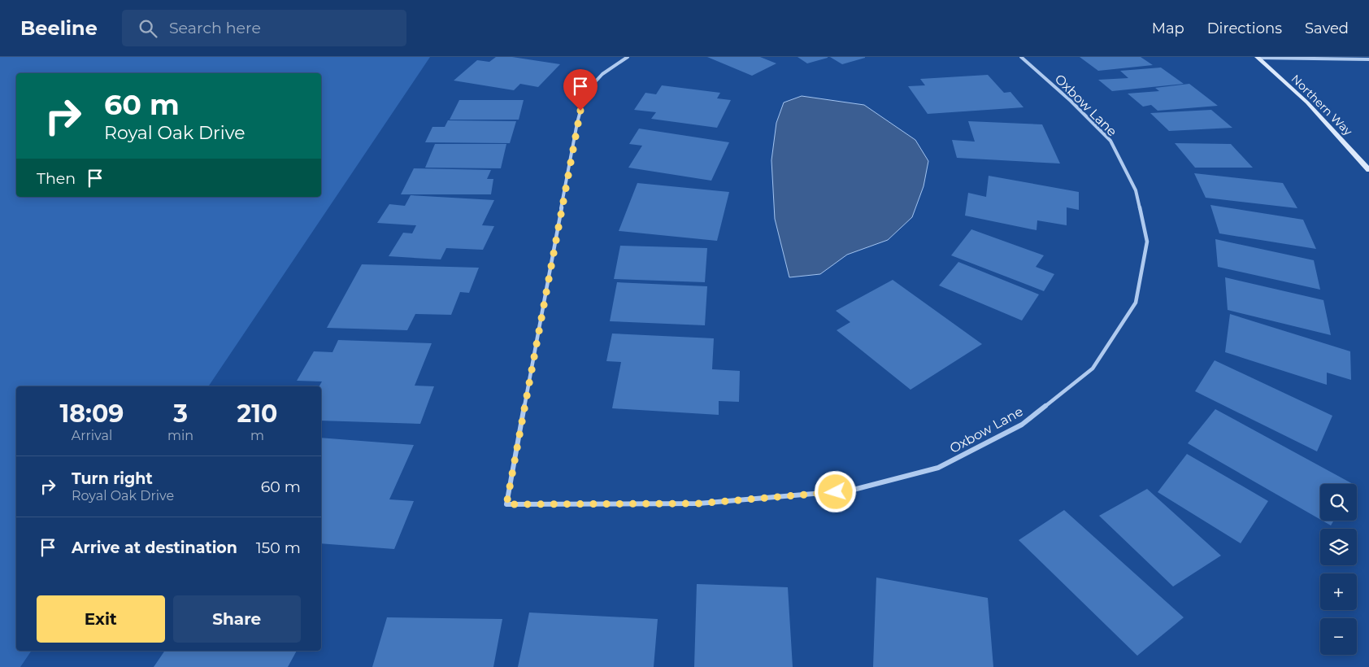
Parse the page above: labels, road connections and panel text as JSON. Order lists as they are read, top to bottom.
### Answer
{
  "streets": {
    "street": ["Oxbow Lane", "Northern Way"]
  },
  "page": {
    "header": "Beeline",
    "search": "Search here",
    "nav": ["Map", "Directions", "Saved"],
    "turn": ["60 m", "Royal Oak Drive"],
    "then": "Then",
    "eta": [
      "18:09",
      "Arrival",
      "3",
      "min",
      "210",
      "m"
    ],
    "list": [
      {
        "name": "Turn right",
        "note": "Royal Oak Drive",
        "value": "60 m"
      },
      {
        "name": "Arrive at destination",
        "value": "150 m"
      }
    ],
    "map_buttons": ["+", "−"],
    "buttons": ["Exit", "Share"]
  }
}
